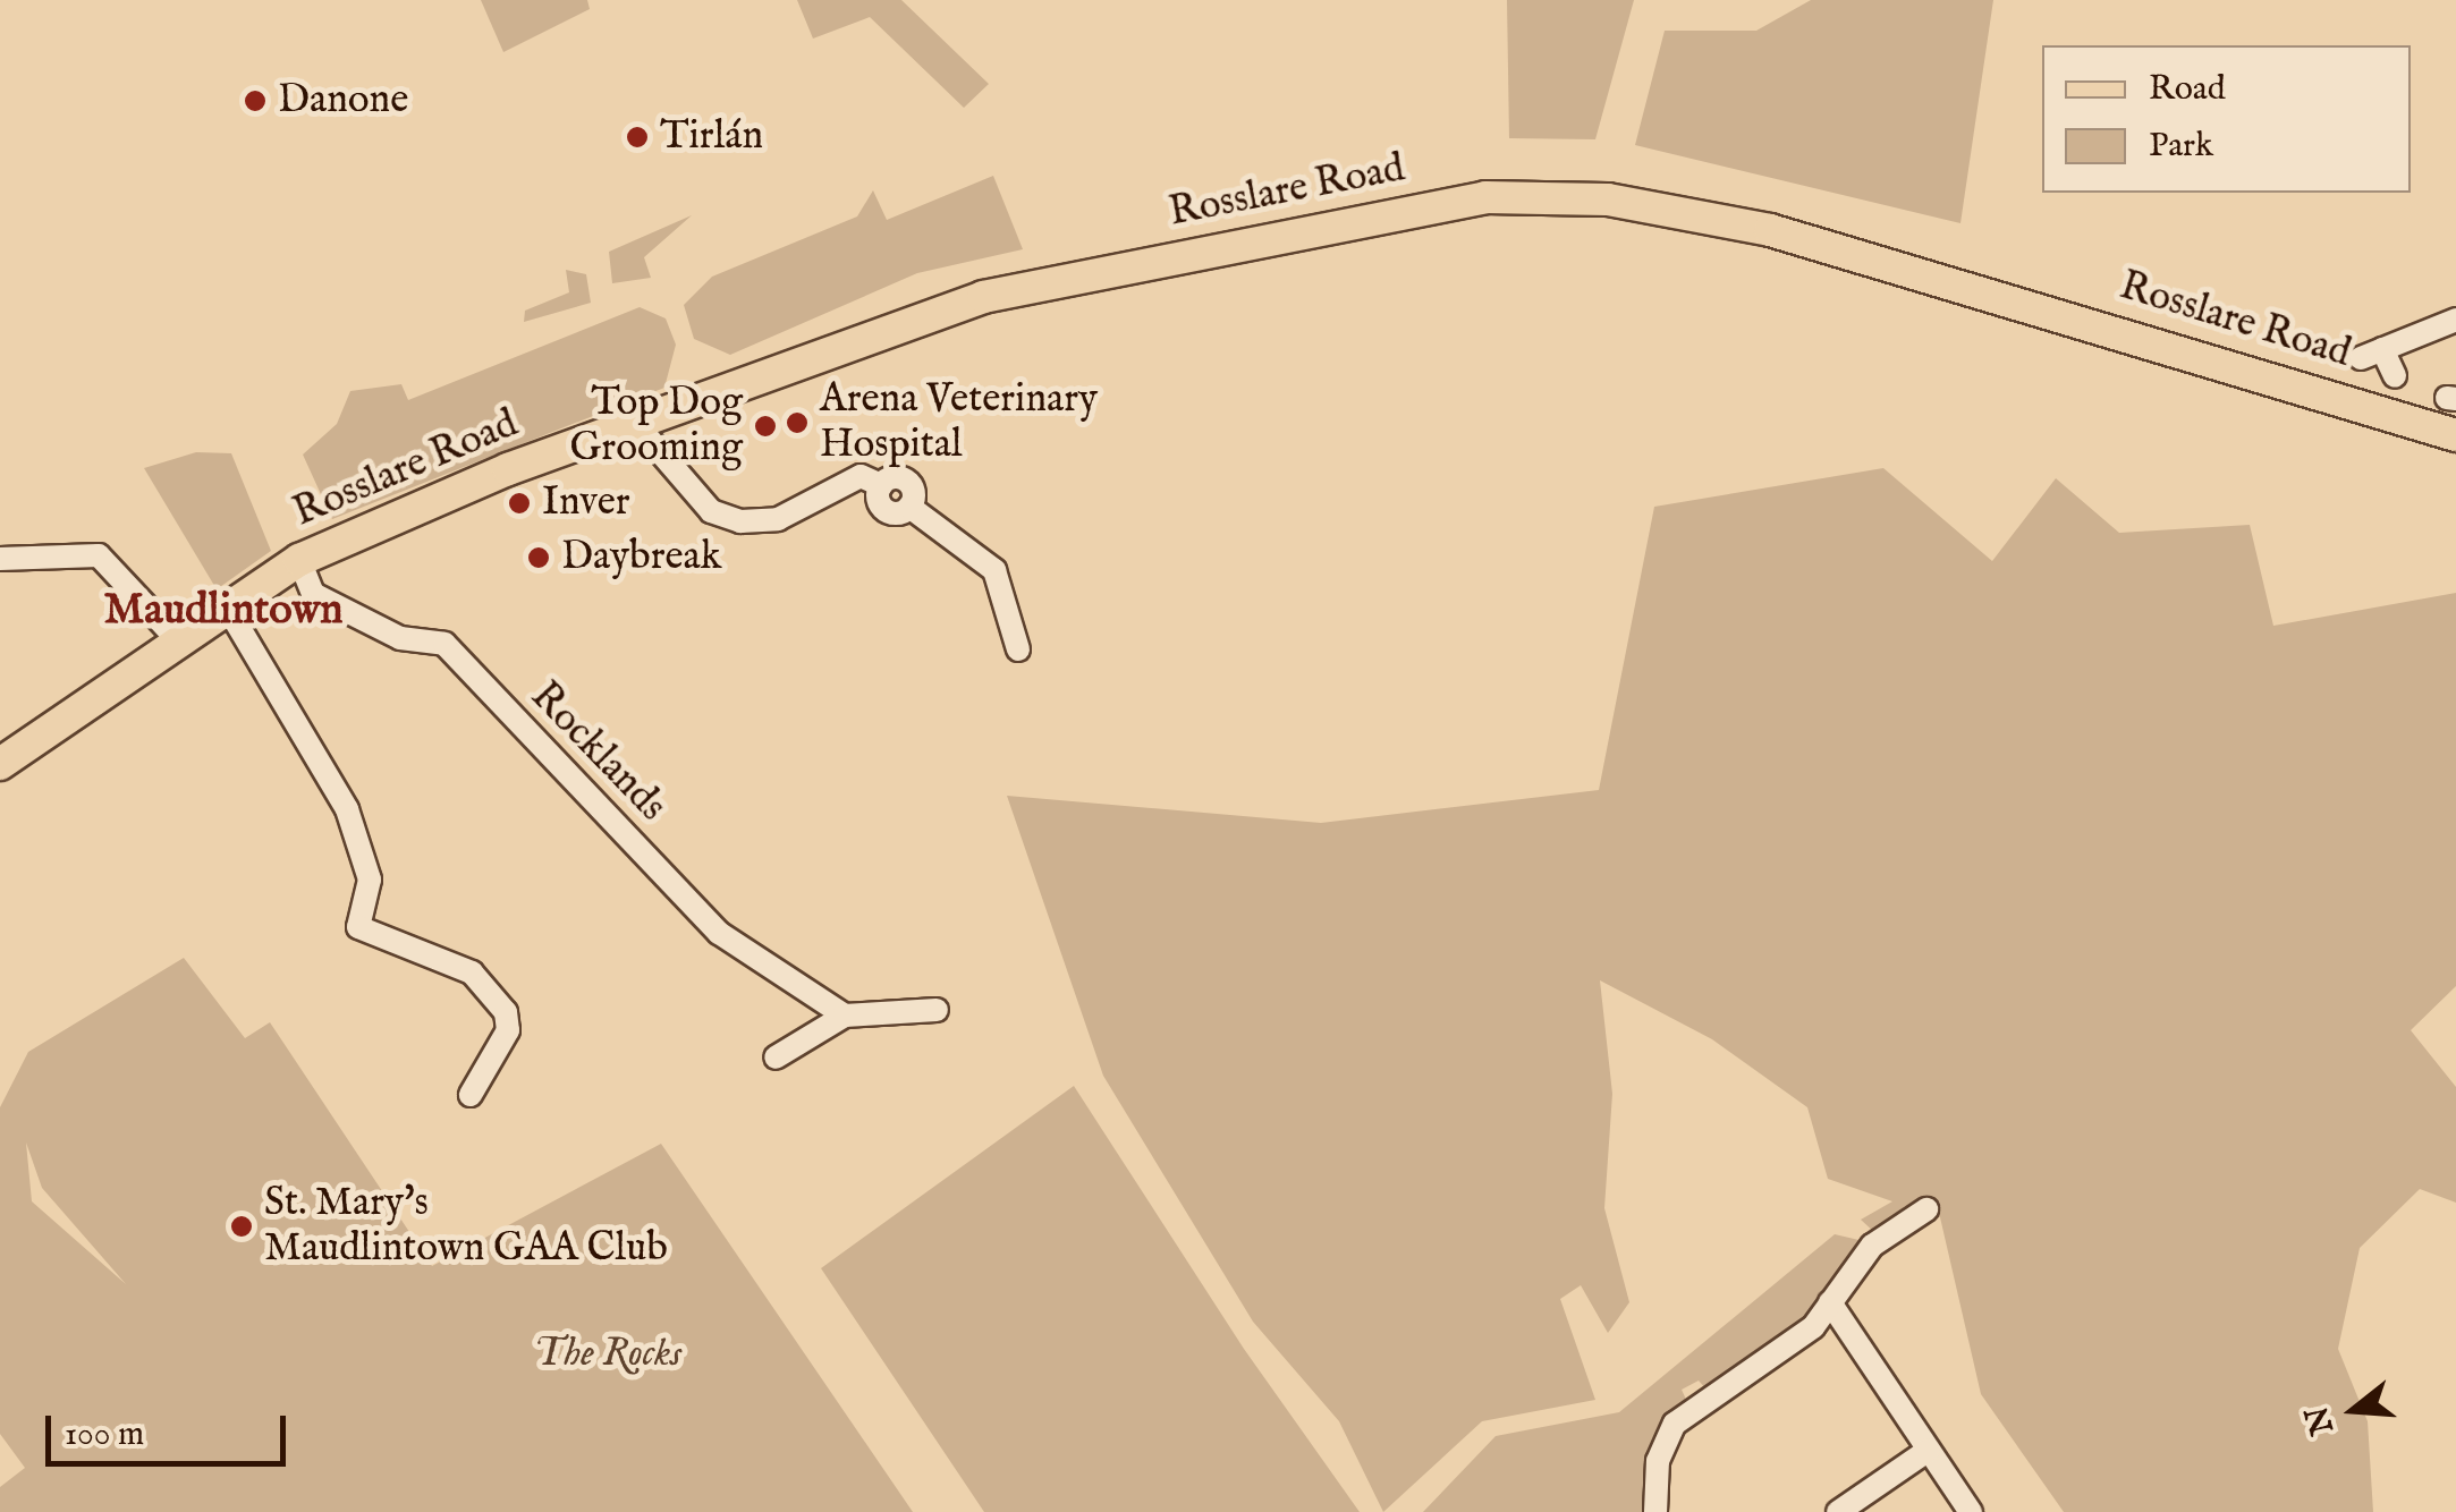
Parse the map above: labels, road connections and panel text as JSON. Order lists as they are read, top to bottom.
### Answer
{
  "streets": {
    "main road": ["Rosslare Road"],
    "street": ["Rocklands"]
  },
  "crossings": [
    ["Rosslare Road", "Rocklands"]
  ],
  "districts": ["Maudlintown"],
  "parks": ["The Rocks"],
  "places": [
    "Danone",
    "Tirlán",
    "Arena Veterinary Hospital",
    "Top Dog Grooming",
    "Inver",
    "Daybreak",
    "St. Mary's Maudlintown GAA Club"
  ],
  "legend": ["Road", "Park"],
  "scale_bar": "100 m",
  "north": "left"
}
